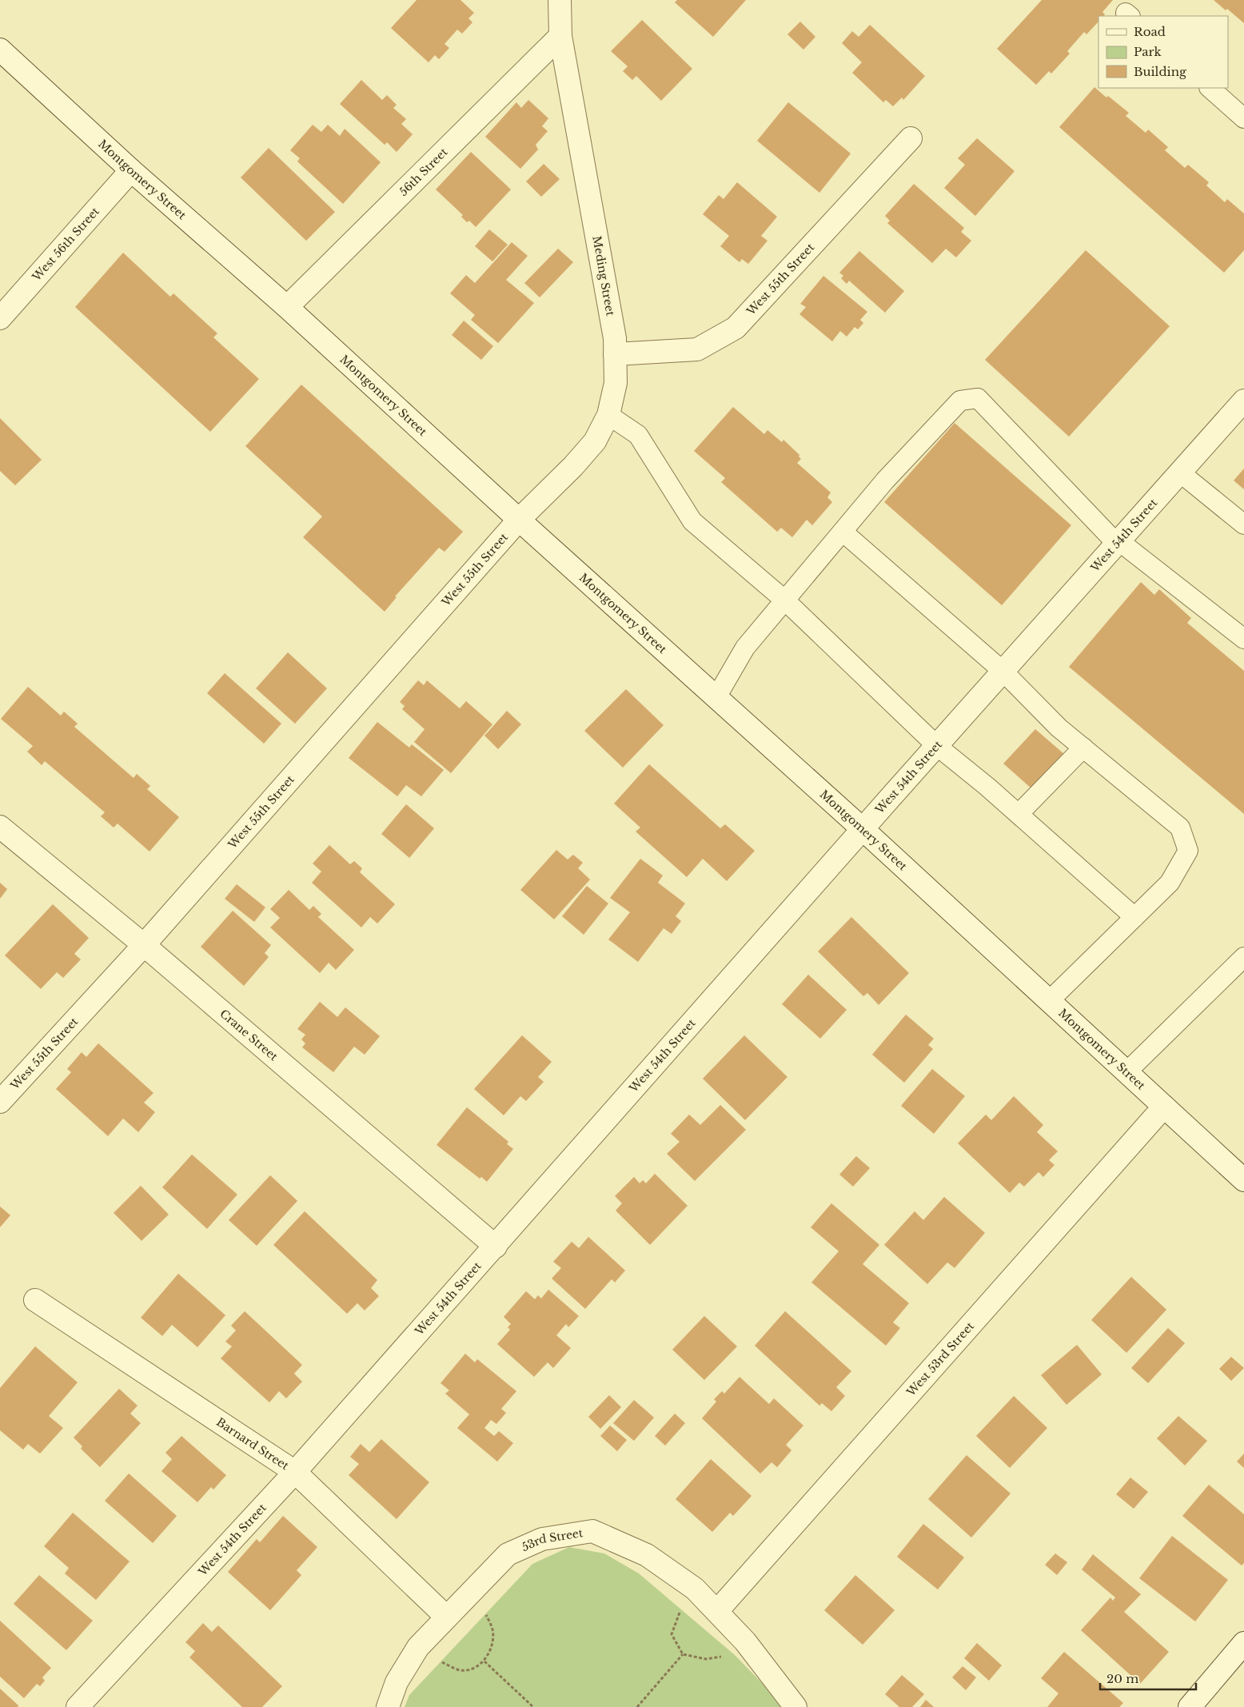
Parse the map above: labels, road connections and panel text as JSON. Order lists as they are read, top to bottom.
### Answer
{
  "streets": {
    "street": [
      "56th Street",
      "Montgomery Street",
      "West 56th Street",
      "Meding Street",
      "West 55th Street",
      "West 54th Street",
      "Crane Street",
      "West 53rd Street",
      "Barnard Street",
      "53rd Street"
    ]
  },
  "crossings": [
    ["56th Street", "Montgomery Street"],
    ["56th Street", "Meding Street"],
    ["Montgomery Street", "West 56th Street"],
    ["Montgomery Street", "Meding Street"],
    ["Montgomery Street", "West 55th Street"],
    ["Montgomery Street", "West 54th Street"],
    ["Montgomery Street", "West 53rd Street"],
    ["Meding Street", "West 55th Street"],
    ["West 55th Street", "Crane Street"],
    ["West 54th Street", "Crane Street"],
    ["West 54th Street", "Barnard Street"],
    ["West 53rd Street", "53rd Street"],
    ["Barnard Street", "53rd Street"]
  ],
  "legend": ["Road", "Park", "Building"],
  "scale_bar": "20 m"
}
